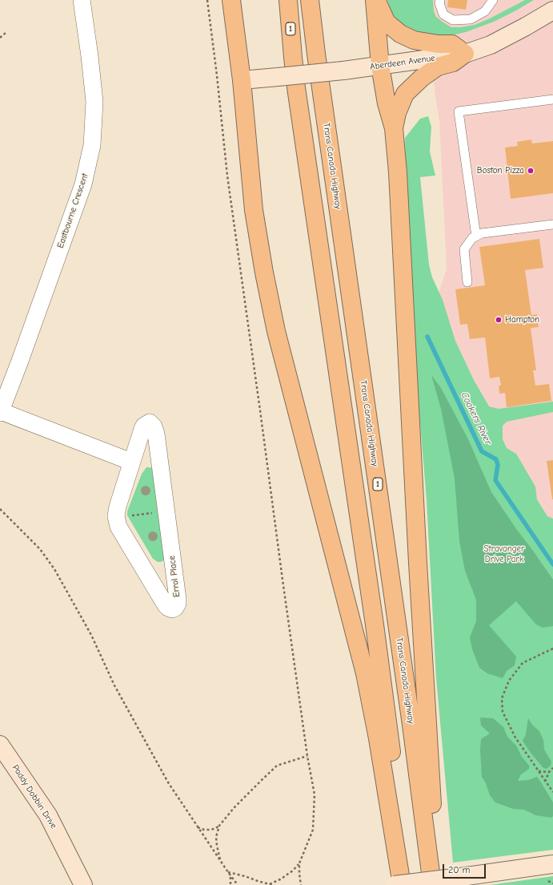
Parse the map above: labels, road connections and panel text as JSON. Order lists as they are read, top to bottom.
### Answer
{
  "streets": {
    "highway": ["1", "Trans Canada Highway"],
    "main road": ["Aberdeen Avenue", "Paddy Dobbin Drive"],
    "street": ["Eastbourne Crescent", "Errol Place"]
  },
  "water": ["Coakers River"],
  "parks": ["Stravanger Drive Park"],
  "places": ["Boston Pizza", "Hampton"],
  "scale_bar": "20 m"
}
